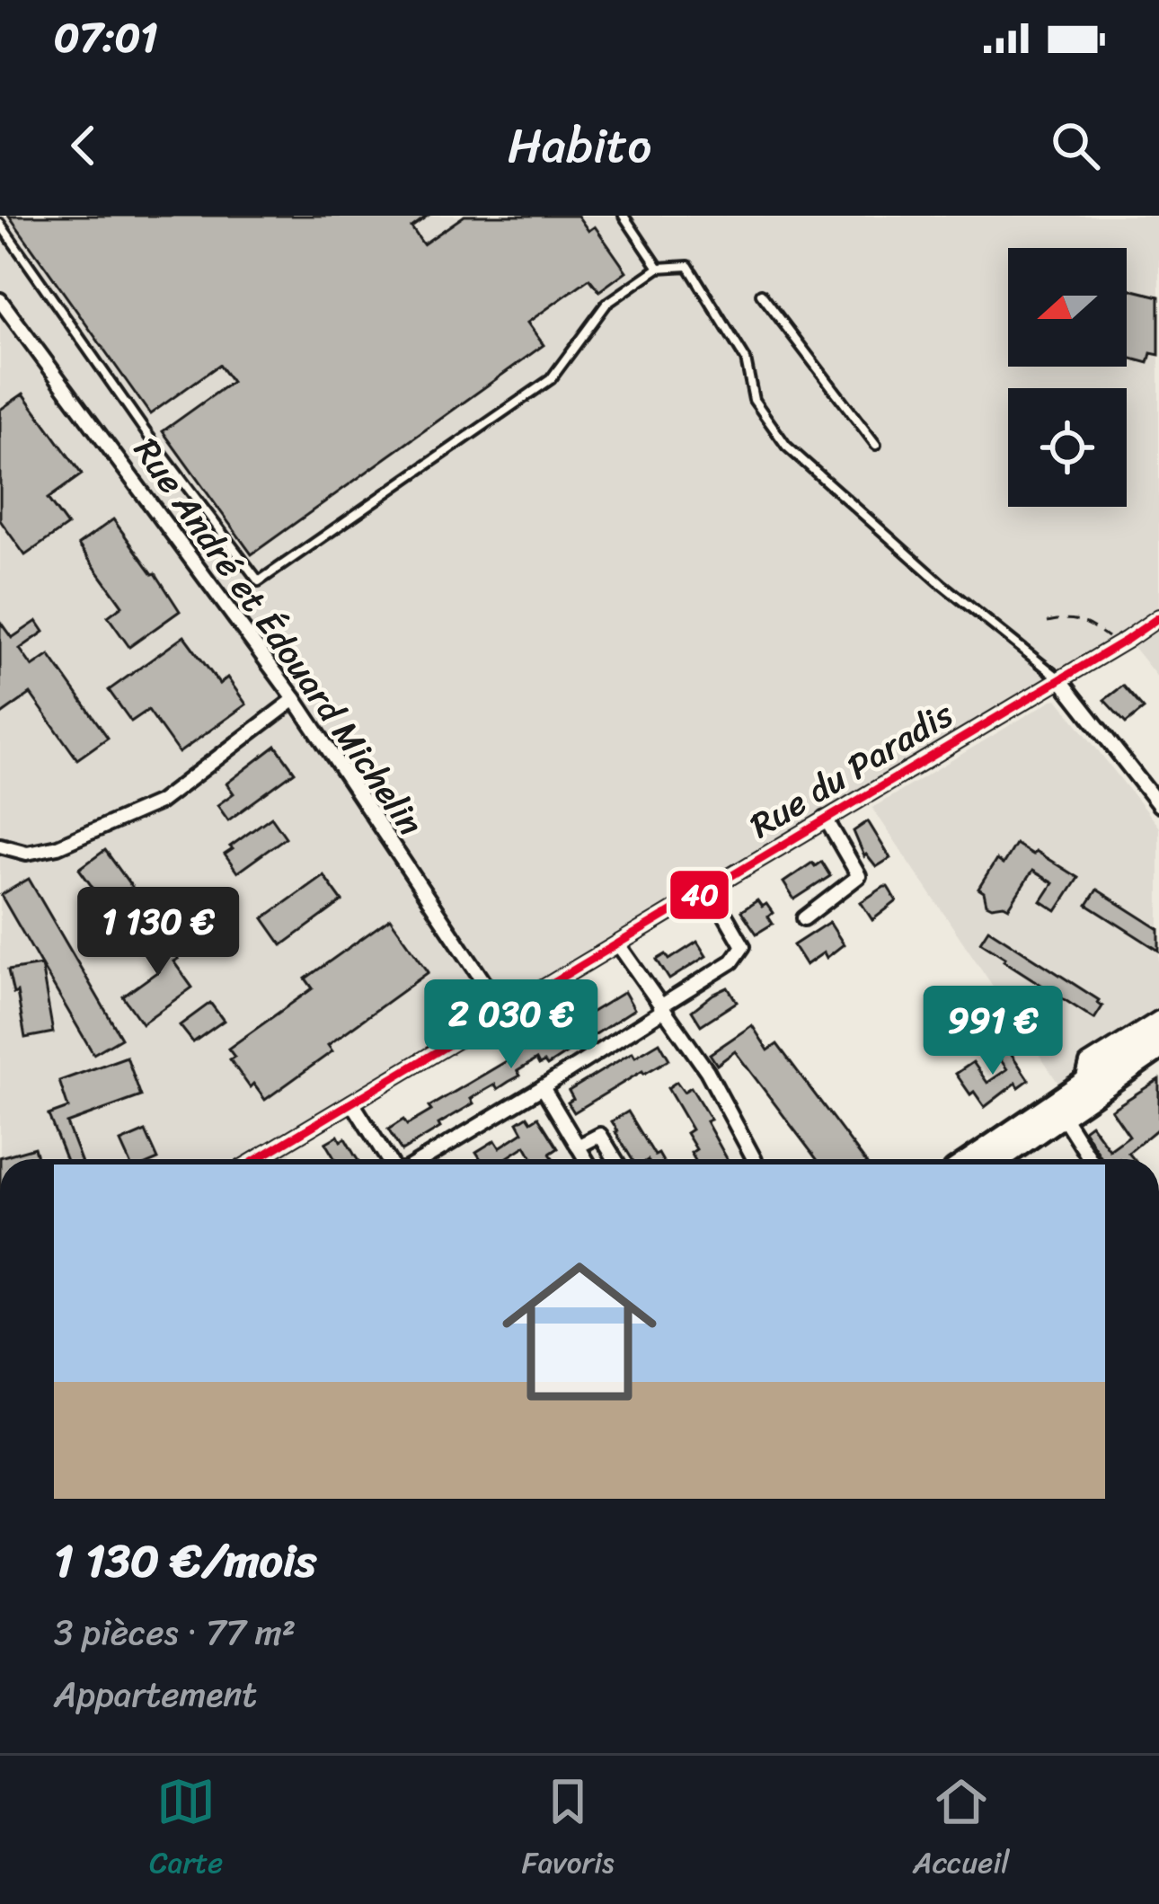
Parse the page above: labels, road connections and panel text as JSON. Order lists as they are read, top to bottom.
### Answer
{
  "streets": {
    "street": ["Rue André et Édouard Michelin", "Rue du Paradis"]
  },
  "crossings": [
    ["Rue André et Édouard Michelin", "Rue du Paradis"]
  ],
  "lines": ["transit line 40"],
  "north": "left",
  "page": {
    "status": "07:01",
    "header": "Habito",
    "price": ["1 130 €", "2 030 €", "991 €"],
    "list": [
      {
        "name": "1 130 €/mois",
        "note": "3 pièces · 77 m² · Appartement"
      }
    ],
    "tabs": ["Carte", "Favoris", "Accueil"]
  }
}
